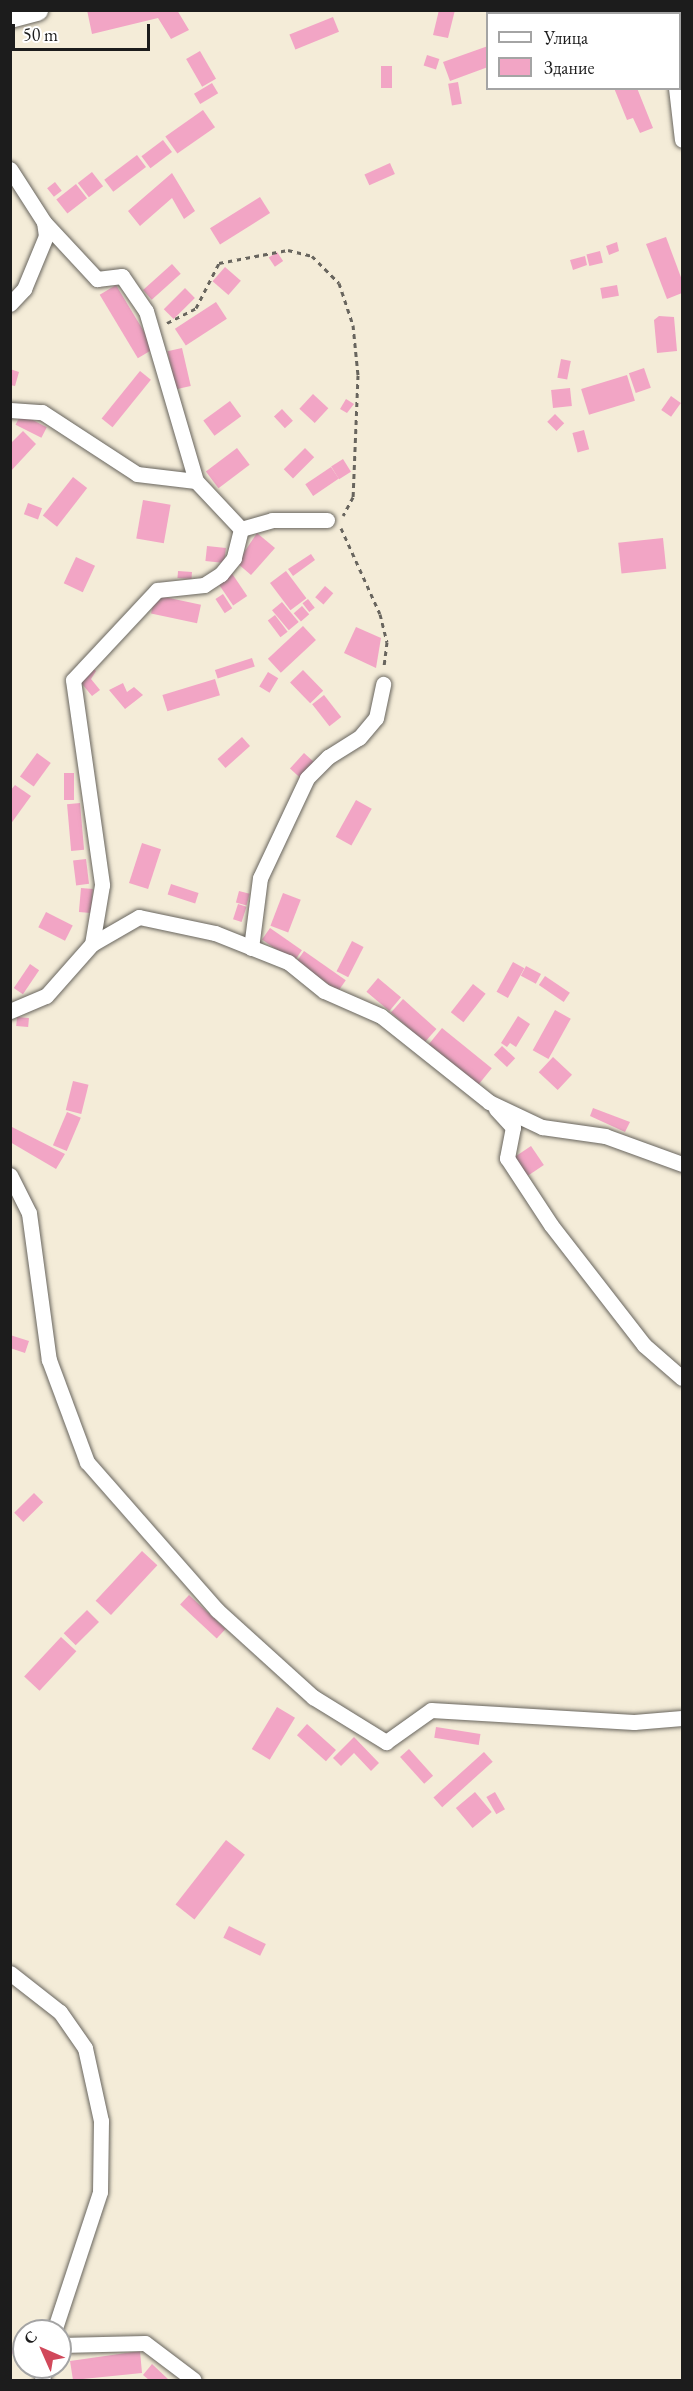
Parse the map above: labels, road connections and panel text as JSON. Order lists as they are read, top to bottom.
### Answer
{
  "legend": ["Улица", "Здание"],
  "scale_bar": "50 m",
  "north": "top left"
}
